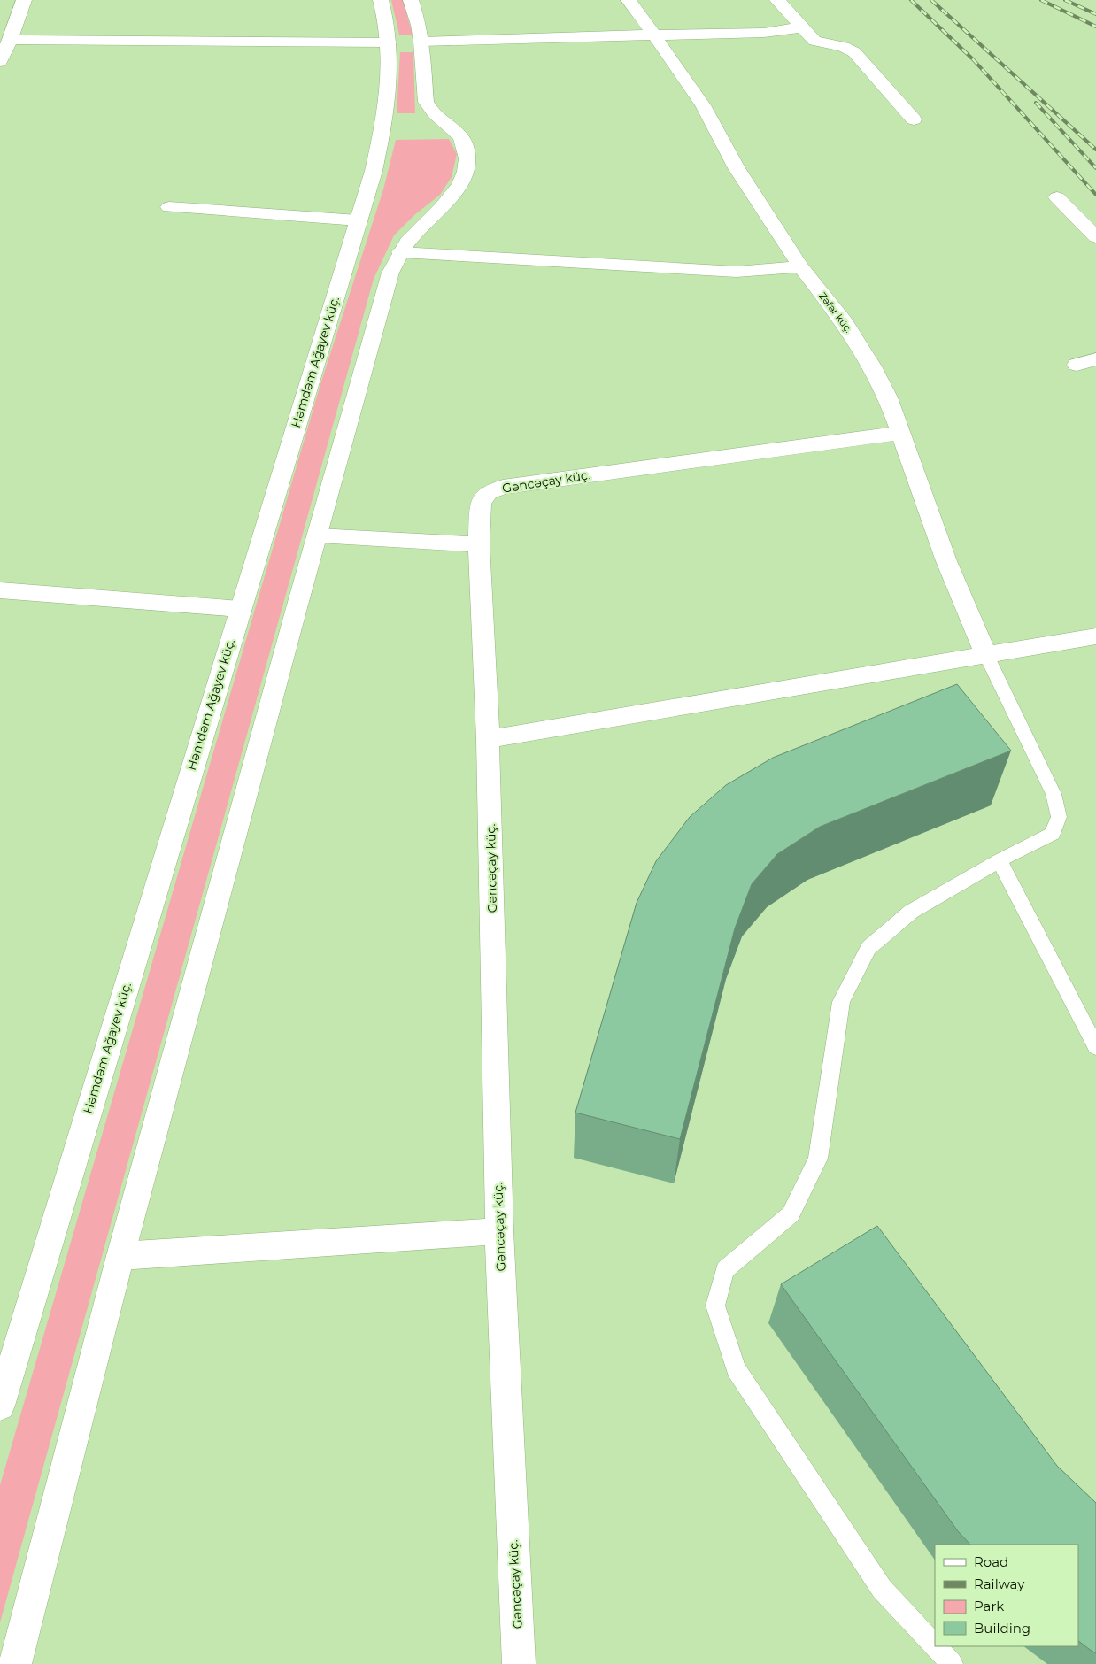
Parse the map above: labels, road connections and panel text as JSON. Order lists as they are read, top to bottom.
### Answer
{
  "streets": {
    "street": ["Zəfər küç.", "Həmdəm Ağayev küç.", "Gəncəçay küç."]
  },
  "crossings": [
    ["Zəfər küç.", "Gəncəçay küç."]
  ],
  "legend": [
    "Road",
    "Railway",
    "Park",
    "Building"
  ]
}
